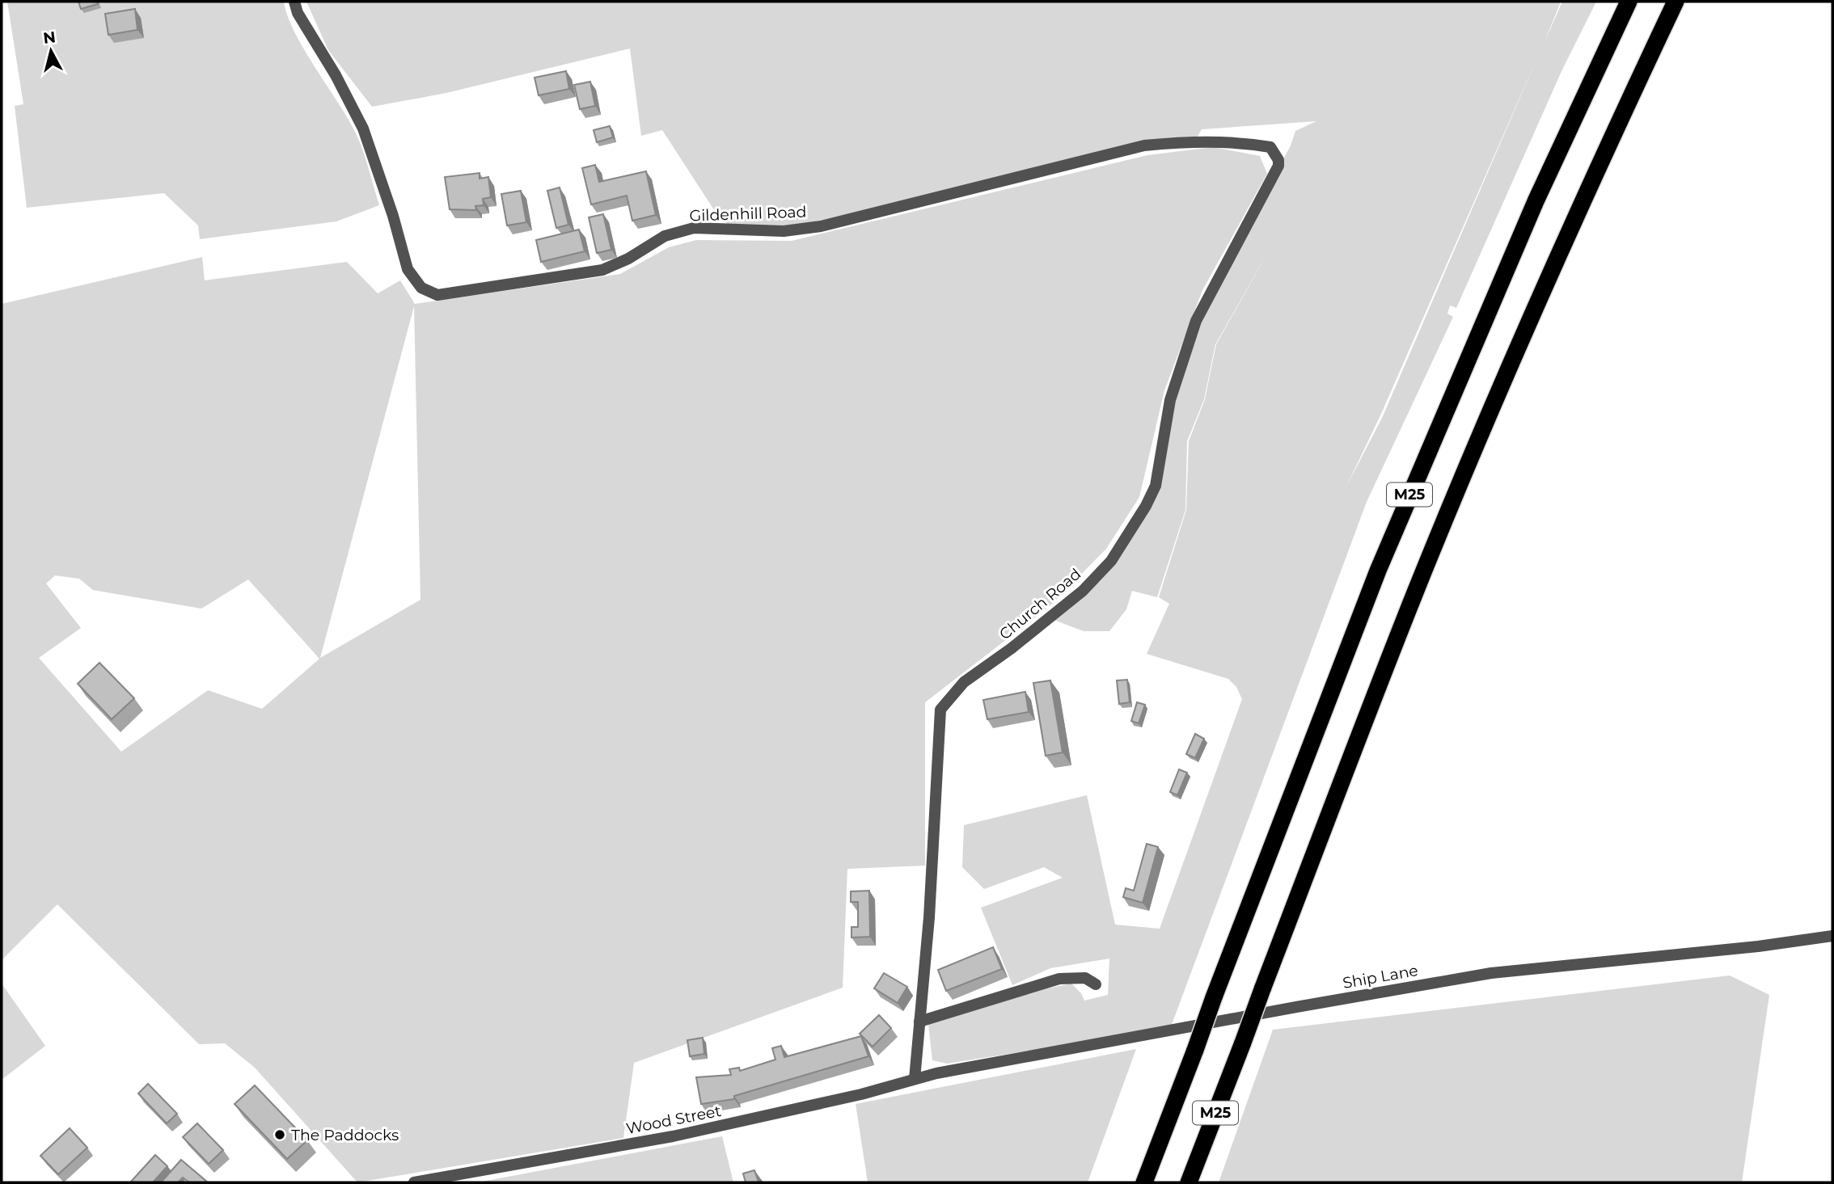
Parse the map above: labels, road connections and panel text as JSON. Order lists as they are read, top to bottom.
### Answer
{
  "streets": {
    "highway": ["M25"],
    "street": [
      "Gildenhill Road",
      "Church Road",
      "Ship Lane",
      "Wood Street"
    ]
  },
  "crossings": [
    ["Gildenhill Road", "Church Road"],
    ["Church Road", "Wood Street"],
    ["Ship Lane", "Wood Street"]
  ],
  "places": ["The Paddocks"],
  "north": "top"
}
